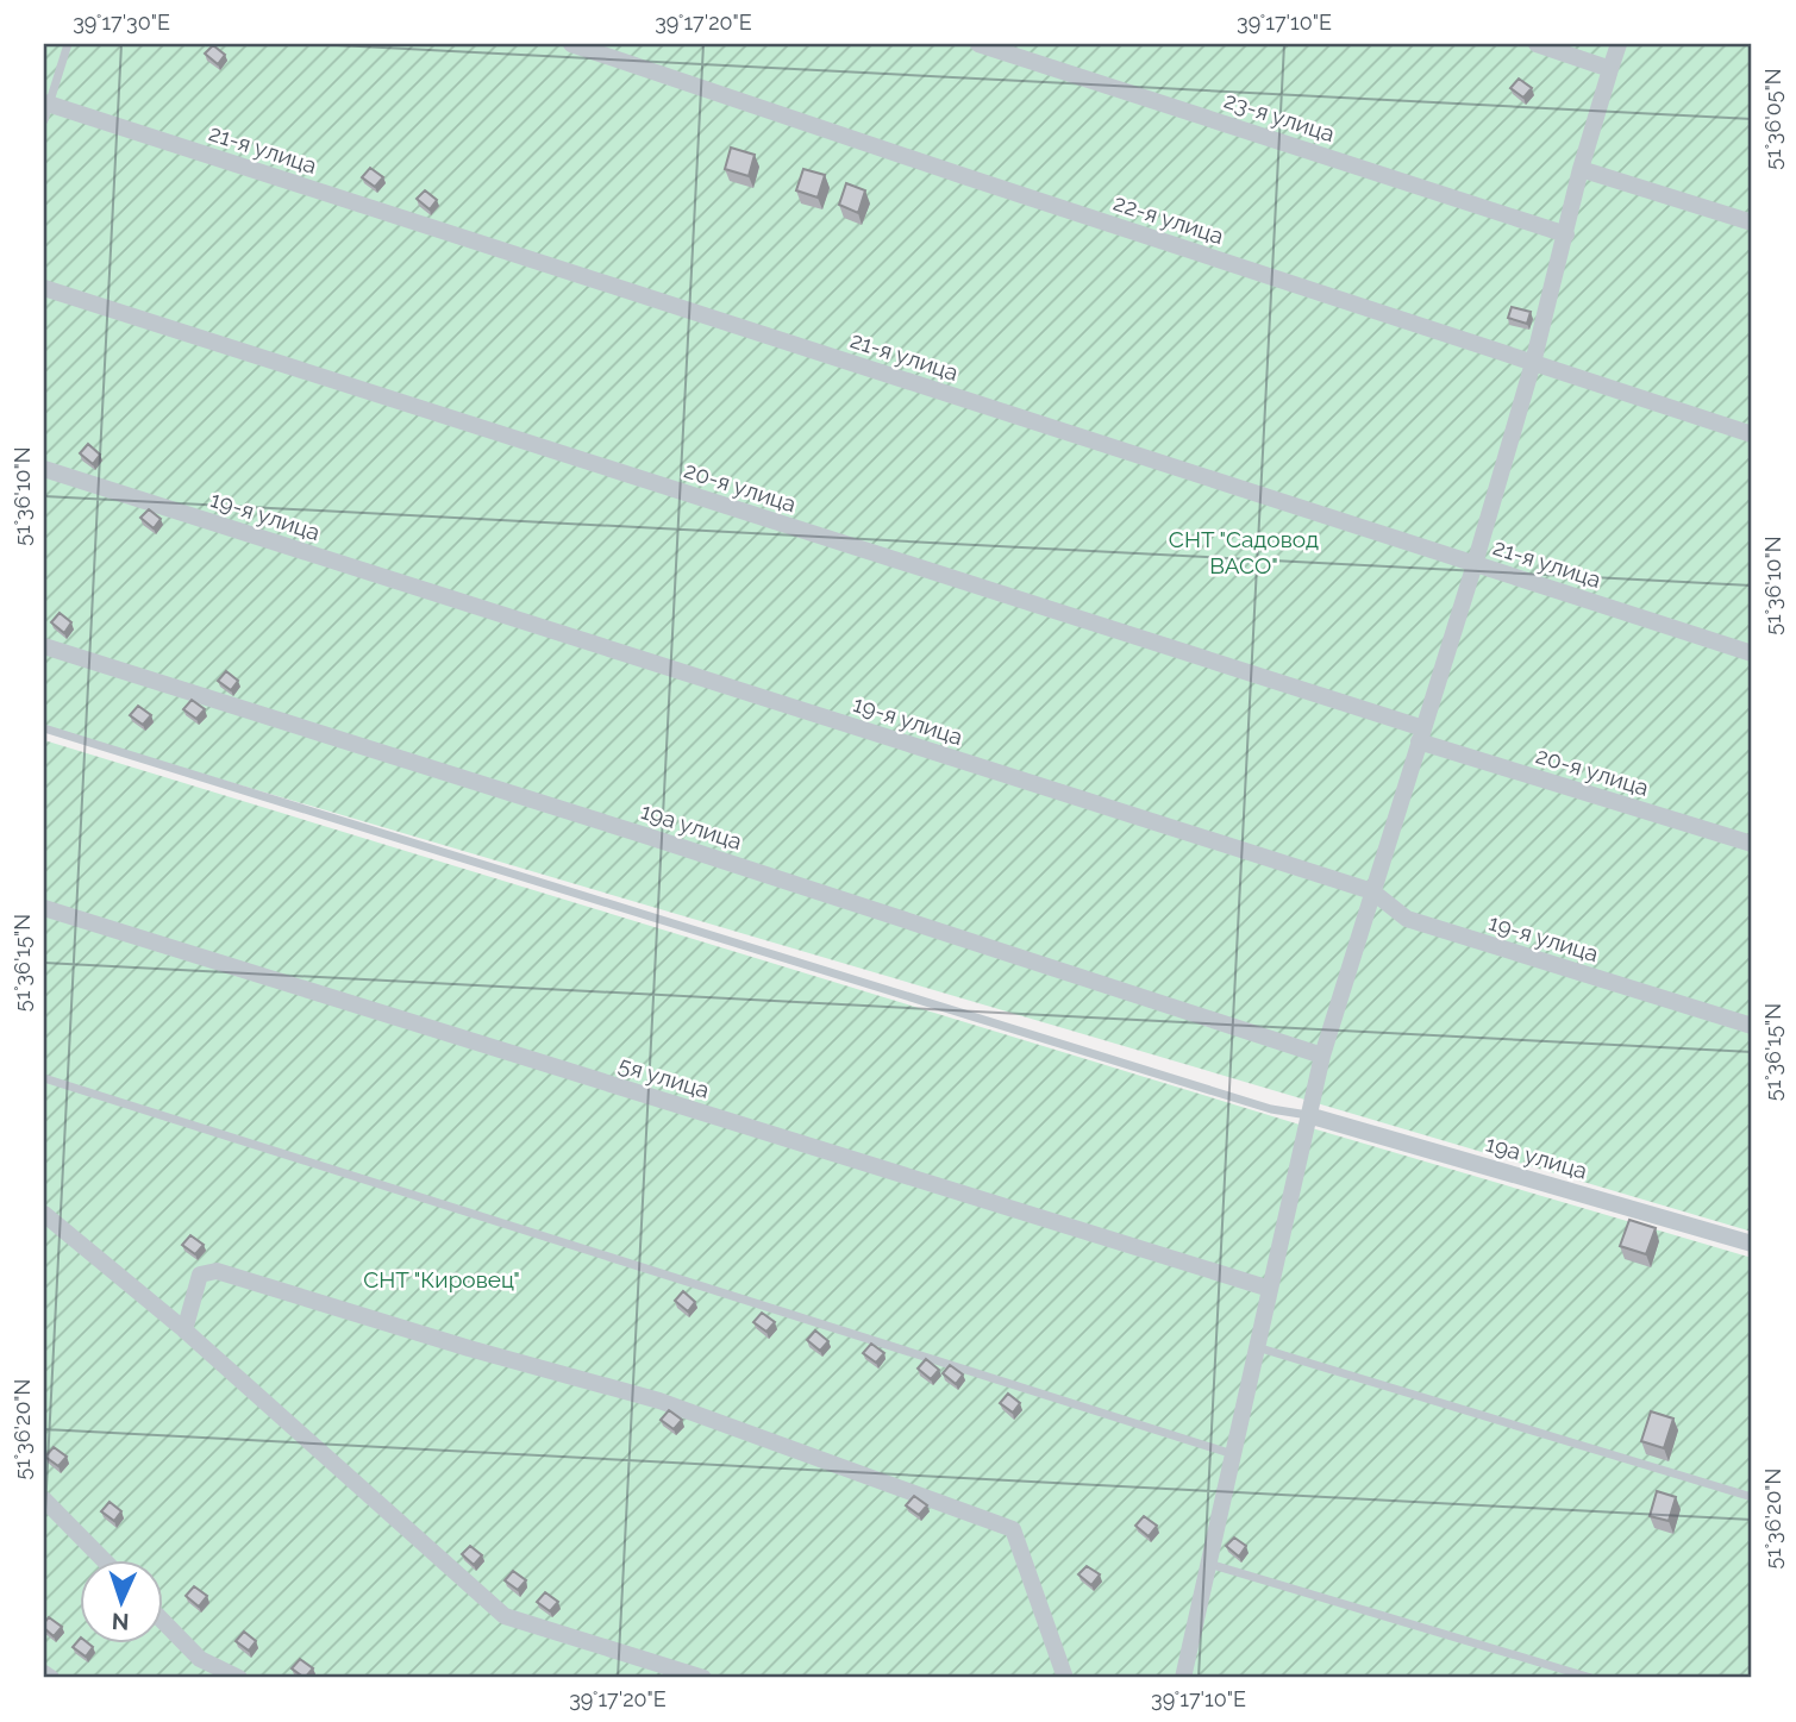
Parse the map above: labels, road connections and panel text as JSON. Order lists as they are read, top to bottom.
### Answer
{
  "streets": {
    "street": [
      "23-я улица",
      "21-я улица",
      "22-я улица",
      "20-я улица",
      "19-я улица",
      "19а улица",
      "5я улица"
    ]
  },
  "parks": ["СНТ \"Садовод ВАСО\"", "СНТ \"Кировец\""],
  "north": "bottom",
  "coordinates": [
    "39°17'30\"E",
    "39°17'20\"E",
    "39°17'10\"E",
    "51°36'05\"N",
    "51°36'10\"N",
    "51°36'15\"N",
    "51°36'20\"N"
  ]
}
